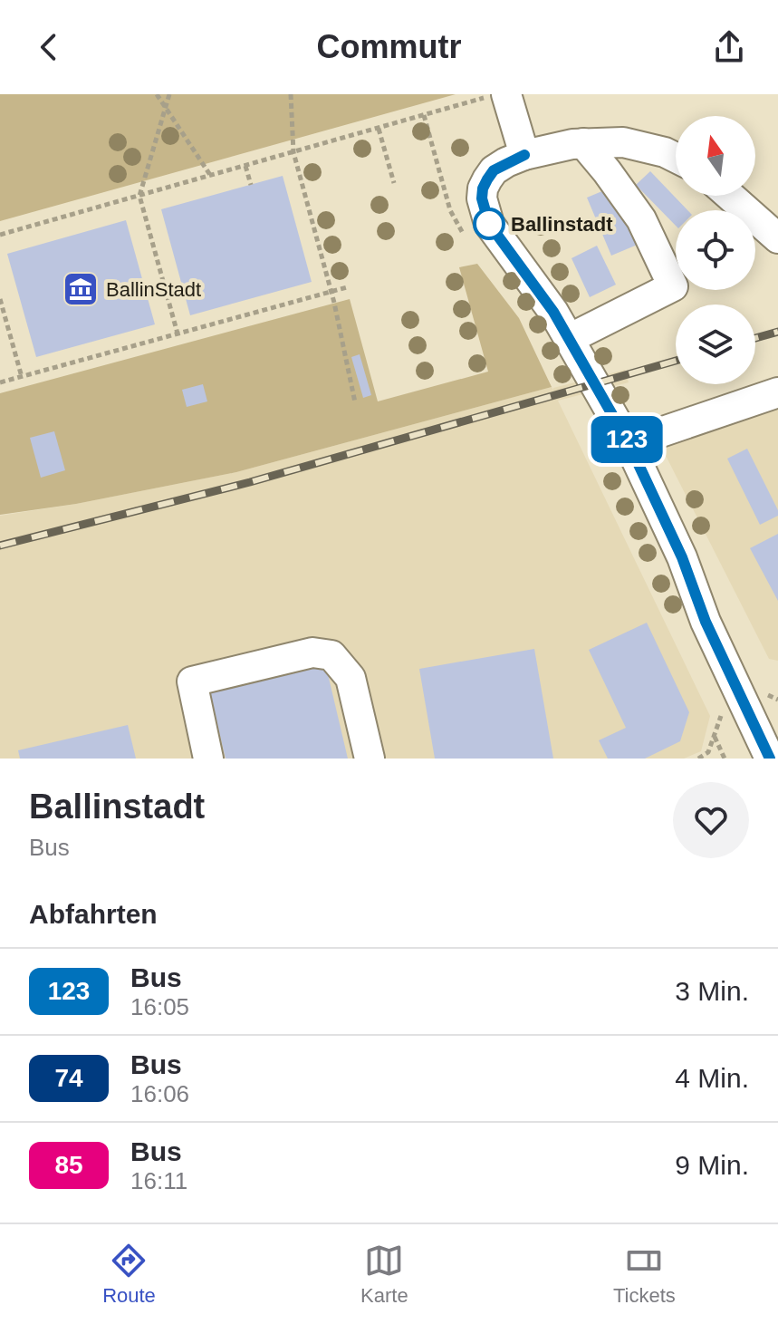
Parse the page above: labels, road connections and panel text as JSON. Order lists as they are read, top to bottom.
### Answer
{
  "places": {
    "other": ["Ballinstadt"],
    "museum": ["BallinStadt"]
  },
  "lines": ["bus line 123"],
  "north": "top",
  "page": {
    "header": "Commutr",
    "on_map": "123",
    "heading": [
      ["Ballinstadt", "Bus"],
      "Abfahrten"
    ],
    "list": [
      {
        "mark": "123",
        "name": "Bus",
        "note": "16:05",
        "value": "3 Min."
      },
      {
        "mark": "74",
        "name": "Bus",
        "note": "16:06",
        "value": "4 Min."
      },
      {
        "mark": "85",
        "name": "Bus",
        "note": "16:11",
        "value": "9 Min."
      }
    ],
    "tabs": ["Route", "Karte", "Tickets"]
  }
}
